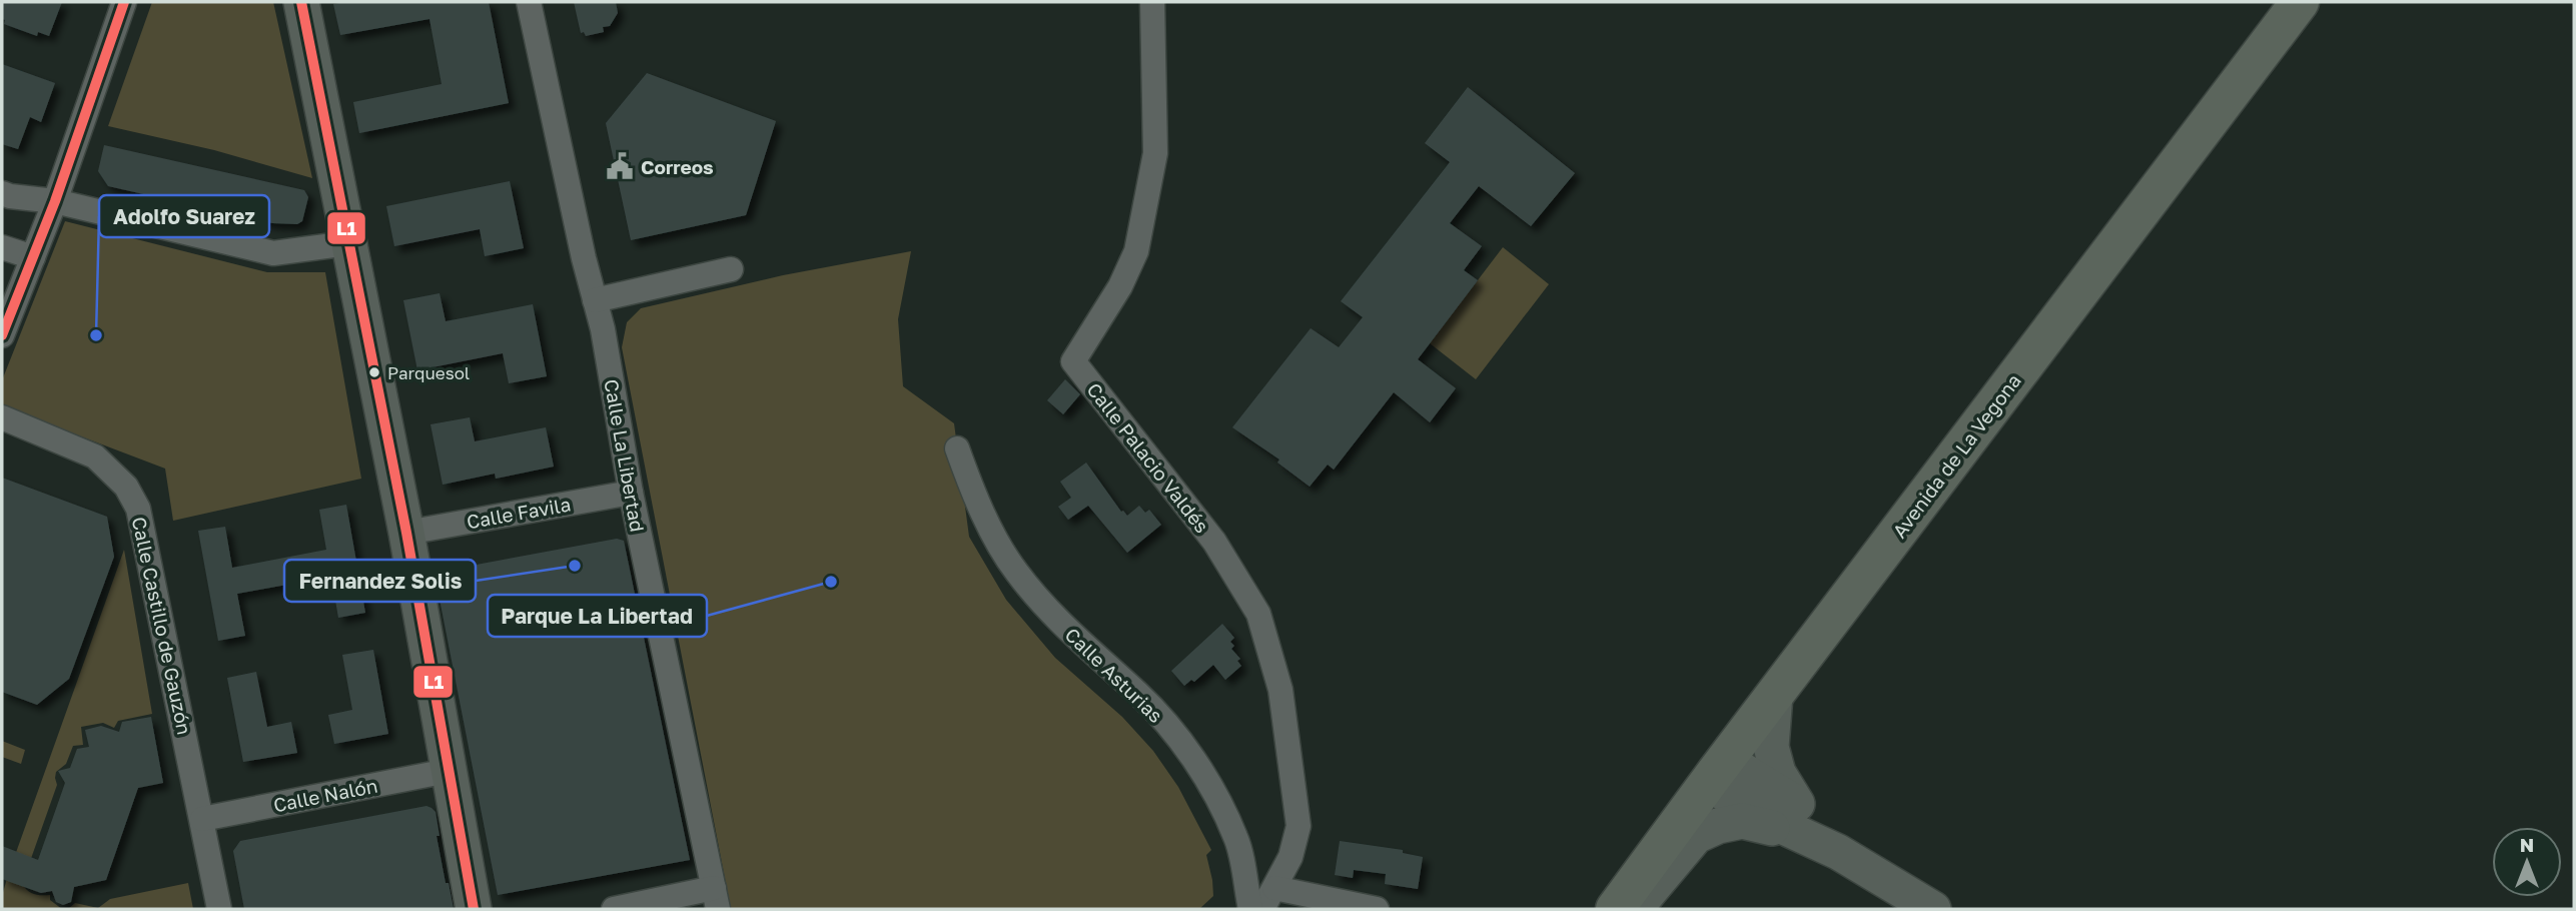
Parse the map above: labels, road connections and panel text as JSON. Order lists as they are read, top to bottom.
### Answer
{
  "streets": {
    "main road": ["Avenida de La Vegona"],
    "street": [
      "Calle La Libertad",
      "Calle Palacio Valdés",
      "Calle Favila",
      "Calle Castillo de Gauzón",
      "Calle Asturias",
      "Calle Nalón"
    ]
  },
  "crossings": [
    ["Calle La Libertad", "Calle Favila"],
    ["Calle Castillo de Gauzón", "Calle Nalón"]
  ],
  "places": {
    "public building": ["Correos"],
    "other": [
      "Adolfo Suarez",
      "Parquesol",
      "Fernandez Solis",
      "Parque La Libertad"
    ]
  },
  "lines": ["transit line L1"],
  "north": "top"
}
